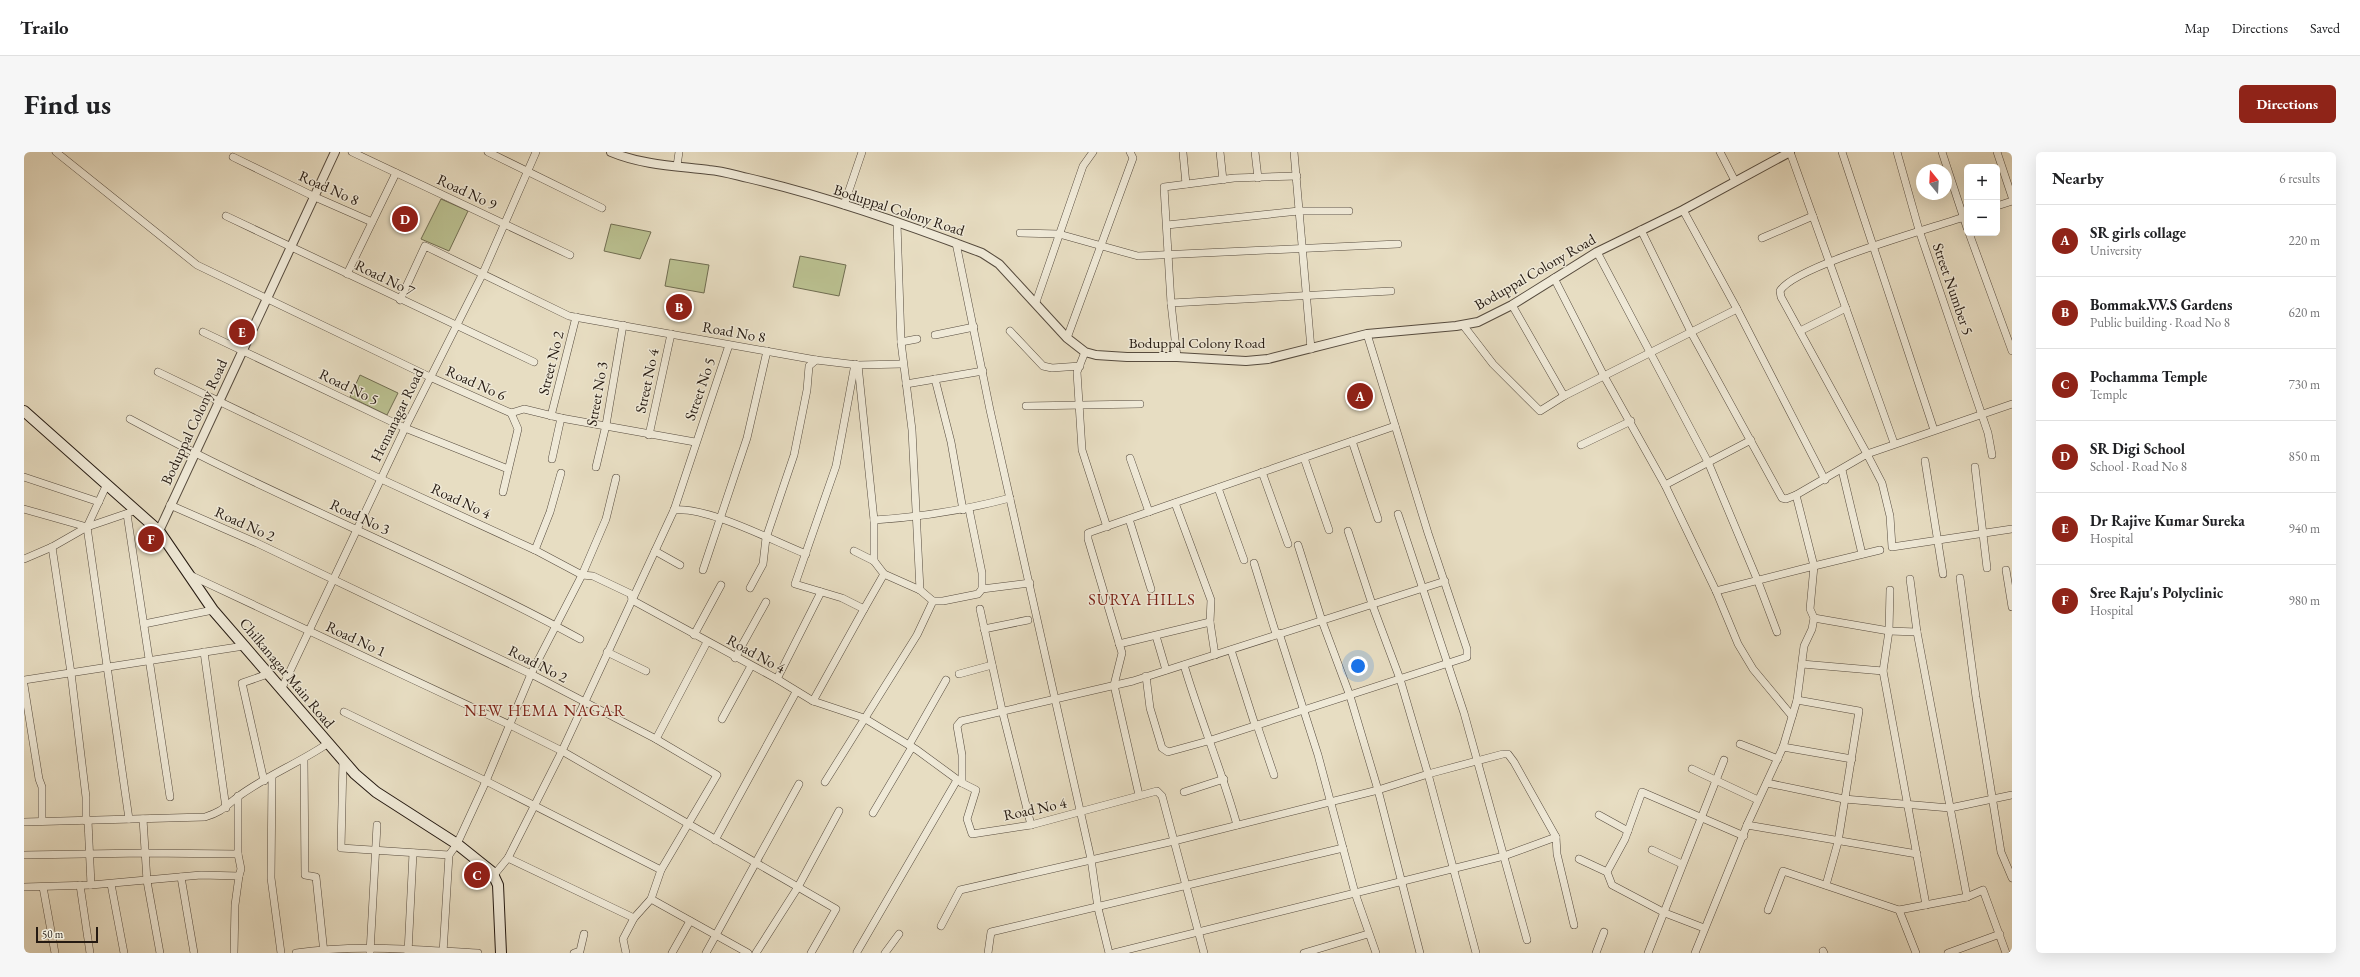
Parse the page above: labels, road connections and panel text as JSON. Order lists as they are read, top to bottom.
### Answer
{
  "streets": {
    "main road": ["Chilkanagar Main Road"],
    "street": [
      "Road No 8",
      "Road No 9",
      "Boduppal Colony Road",
      "Road No 7",
      "Street Number 5",
      "Street No 2",
      "Street No 4",
      "Road No 6",
      "Road No 5",
      "Street No 5",
      "Street No 3",
      "Hemanagar Road",
      "Road No 4",
      "Road No 3",
      "Road No 2",
      "Road No 1"
    ]
  },
  "crossings": [
    ["Road No 8", "Boduppal Colony Road"],
    ["Road No 8", "Road No 7"],
    ["Road No 8", "Street No 2"],
    ["Road No 8", "Street No 4"],
    ["Road No 8", "Street No 5"],
    ["Road No 8", "Street No 3"],
    ["Road No 8", "Hemanagar Road"],
    ["Road No 9", "Hemanagar Road"],
    ["Boduppal Colony Road", "Road No 7"],
    ["Boduppal Colony Road", "Road No 6"],
    ["Boduppal Colony Road", "Road No 5"],
    ["Boduppal Colony Road", "Road No 4"],
    ["Boduppal Colony Road", "Road No 3"],
    ["Boduppal Colony Road", "Road No 2"],
    ["Boduppal Colony Road", "Chilkanagar Main Road"],
    ["Road No 7", "Hemanagar Road"],
    ["Street No 2", "Road No 6"],
    ["Street No 4", "Road No 6"],
    ["Road No 6", "Street No 5"],
    ["Road No 6", "Street No 3"],
    ["Road No 6", "Hemanagar Road"],
    ["Road No 5", "Hemanagar Road"],
    ["Street No 5", "Road No 4"],
    ["Street No 5", "Road No 2"],
    ["Street No 5", "Road No 1"],
    ["Street No 5", "Chilkanagar Main Road"],
    ["Hemanagar Road", "Road No 4"],
    ["Hemanagar Road", "Road No 3"],
    ["Hemanagar Road", "Road No 2"],
    ["Hemanagar Road", "Road No 1"],
    ["Hemanagar Road", "Chilkanagar Main Road"],
    ["Road No 2", "Road No 1"],
    ["Road No 1", "Chilkanagar Main Road"]
  ],
  "districts": ["SURYA HILLS", "NEW HEMA NAGAR"],
  "scale_bar": "50 m",
  "north": "top",
  "page": {
    "header": "Trailo",
    "nav": ["Map", "Directions", "Saved"],
    "buttons": "Directions",
    "title": "Find us",
    "heading": ["Nearby", "6 results"],
    "map_buttons": ["+", "−"],
    "pins": [
      "D",
      "B",
      "E",
      "A",
      "F",
      "C"
    ],
    "list": [
      {
        "mark": "A",
        "name": "SR girls collage",
        "note": "University",
        "value": "220 m"
      },
      {
        "mark": "B",
        "name": "Bommak.V.V.S Gardens",
        "note": "Public building · Road No 8",
        "value": "620 m"
      },
      {
        "mark": "C",
        "name": "Pochamma Temple",
        "note": "Temple",
        "value": "730 m"
      },
      {
        "mark": "D",
        "name": "SR Digi School",
        "note": "School · Road No 8",
        "value": "850 m"
      },
      {
        "mark": "E",
        "name": "Dr Rajive Kumar Sureka",
        "note": "Hospital",
        "value": "940 m"
      },
      {
        "mark": "F",
        "name": "Sree Raju's Polyclinic",
        "note": "Hospital",
        "value": "980 m"
      }
    ],
    "scale": "50 m"
  }
}
